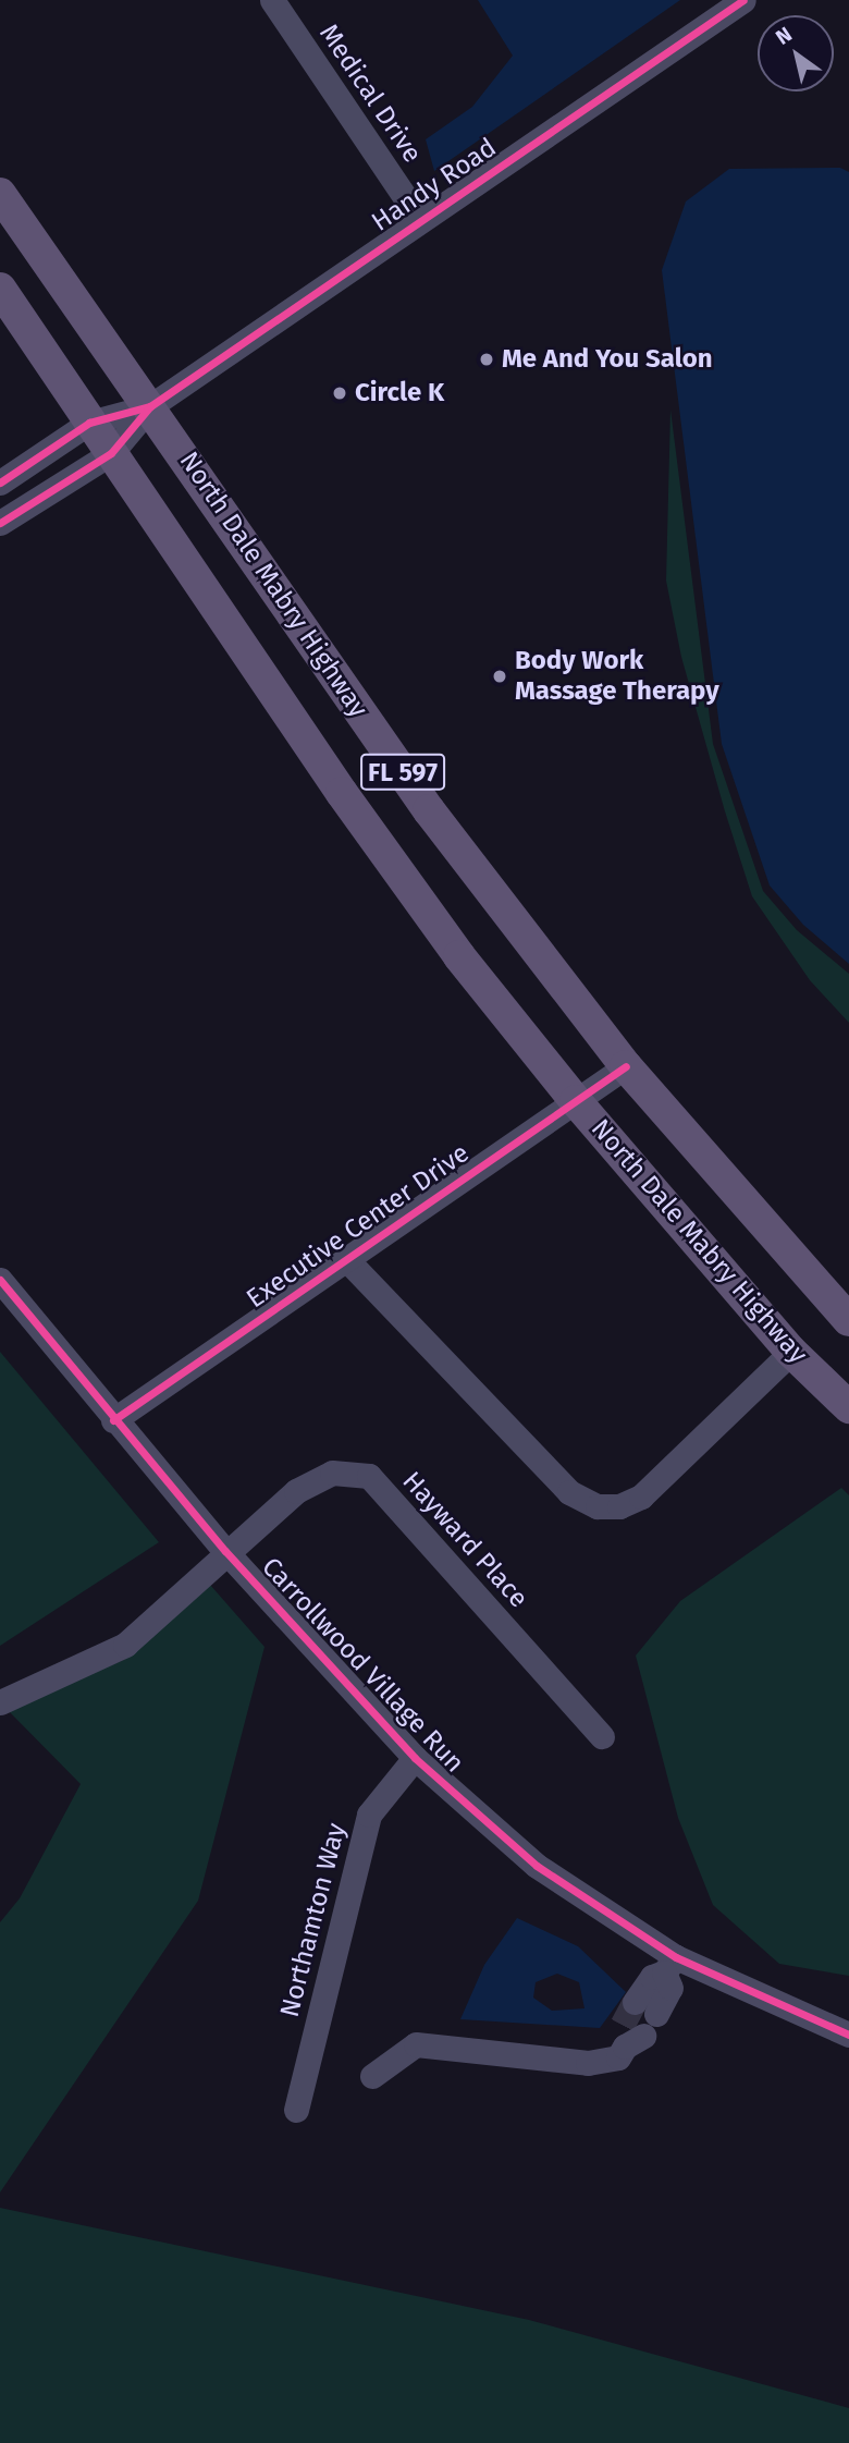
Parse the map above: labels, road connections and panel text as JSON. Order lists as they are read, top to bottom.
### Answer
{
  "streets": {
    "main road": ["North Dale Mabry Highway", "FL 597"],
    "street": [
      "Medical Drive",
      "Handy Road",
      "Executive Center Drive",
      "Hayward Place",
      "Carrollwood Village Run",
      "Northamton Way"
    ]
  },
  "crossings": [
    ["Medical Drive", "Handy Road"],
    ["Handy Road", "North Dale Mabry Highway"],
    ["North Dale Mabry Highway", "Executive Center Drive"],
    ["Executive Center Drive", "Carrollwood Village Run"],
    ["Hayward Place", "Carrollwood Village Run"],
    ["Carrollwood Village Run", "Northamton Way"]
  ],
  "places": ["Me And You Salon", "Circle K", "Body Work Massage Therapy"],
  "north": "top left"
}
